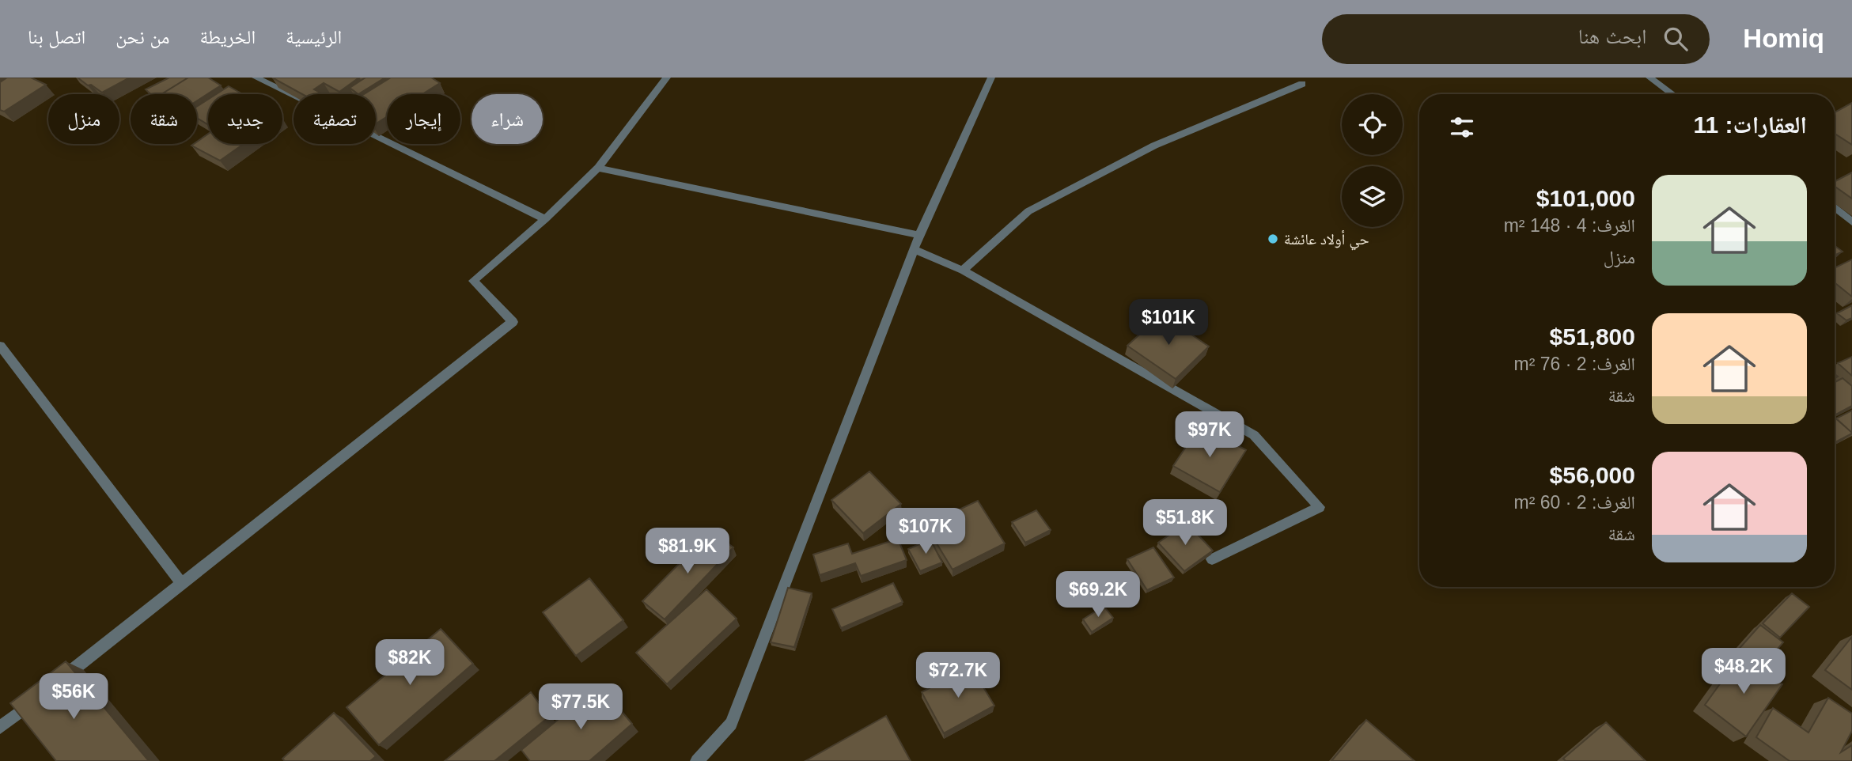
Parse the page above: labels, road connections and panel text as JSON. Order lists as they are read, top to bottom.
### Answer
{
  "places": ["حي أولاد عائشة"],
  "page": {
    "header": "Homiq",
    "search": "ابحث هنا",
    "nav": [
      "الرئيسية",
      "الخريطة",
      "من نحن",
      "اتصل بنا"
    ],
    "chip": [
      "شراء",
      "إيجار",
      "تصفية",
      "جديد",
      "شقة",
      "منزل"
    ],
    "heading": "العقارات: 11",
    "list": [
      {
        "name": "$101,000",
        "note": "الغرف: 4 · 148 m² · منزل"
      },
      {
        "name": "$51,800",
        "note": "الغرف: 2 · 76 m² · شقة"
      },
      {
        "name": "$56,000",
        "note": "الغرف: 2 · 60 m² · شقة"
      }
    ],
    "price": [
      "$101K",
      "$97K",
      "$51.8K",
      "$107K",
      "$81.9K",
      "$69.2K",
      "$82K",
      "$48.2K",
      "$72.7K",
      "$56K",
      "$77.5K"
    ]
  }
}
